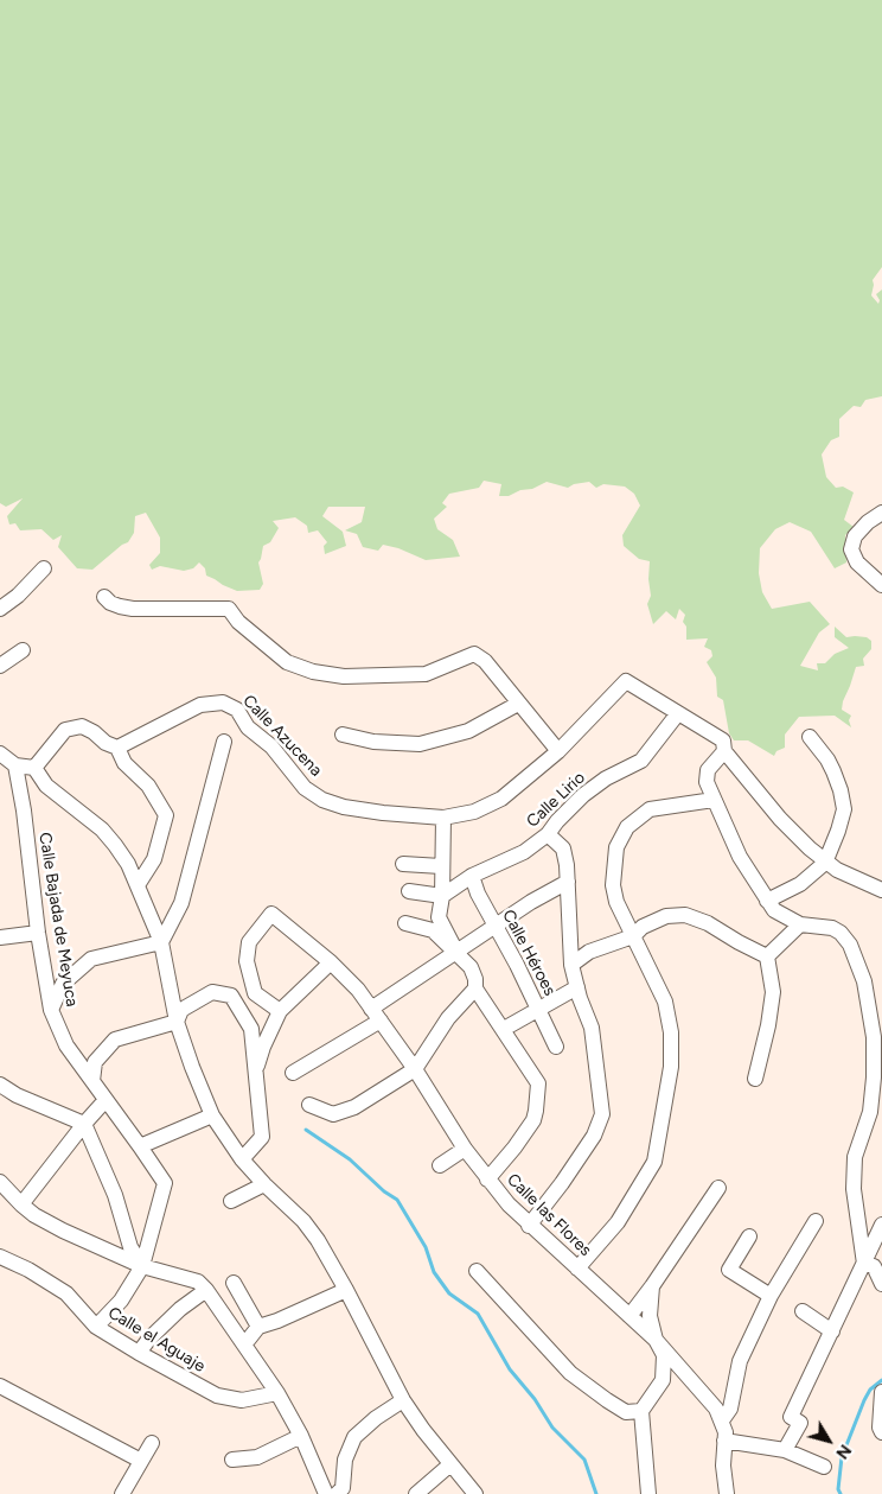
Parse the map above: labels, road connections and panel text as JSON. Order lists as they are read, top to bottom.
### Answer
{
  "streets": {
    "street": [
      "Calle Azucena",
      "Calle Lirio",
      "Calle Bajada de Meyuca",
      "Calle Héroes",
      "Calle las Flores",
      "Calle el Aguaje"
    ]
  },
  "crossings": [
    ["Calle Azucena", "Calle Lirio"],
    ["Calle Lirio", "Calle Héroes"],
    ["Calle Bajada de Meyuca", "Calle el Aguaje"]
  ],
  "north": "bottom right"
}
